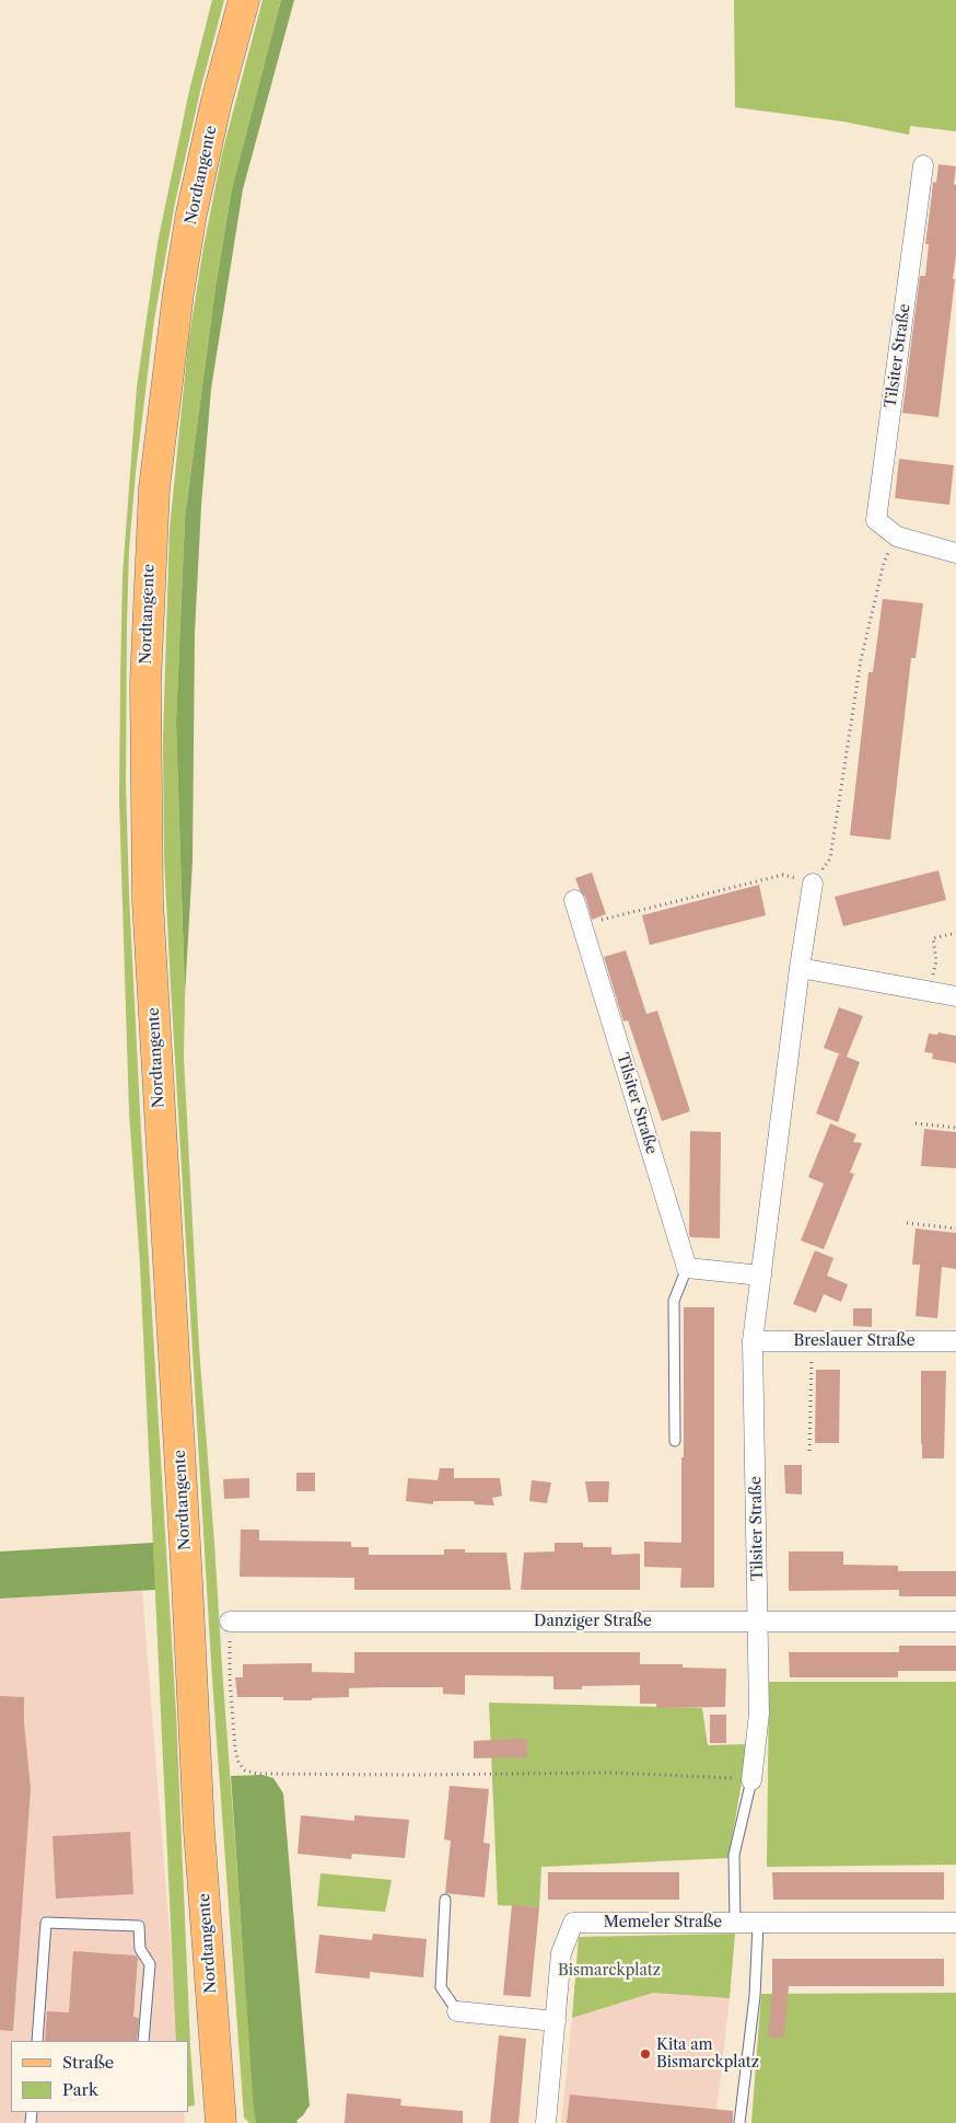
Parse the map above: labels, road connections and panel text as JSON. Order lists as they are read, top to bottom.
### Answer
{
  "streets": {
    "main road": ["Nordtangente"],
    "street": [
      "Tilsiter Straße",
      "Breslauer Straße",
      "Danziger Straße",
      "Memeler Straße"
    ]
  },
  "crossings": [
    ["Tilsiter Straße", "Breslauer Straße"],
    ["Tilsiter Straße", "Danziger Straße"]
  ],
  "parks": ["Bismarckplatz"],
  "places": ["Kita am Bismarckplatz"],
  "legend": ["Straße", "Park"]
}
